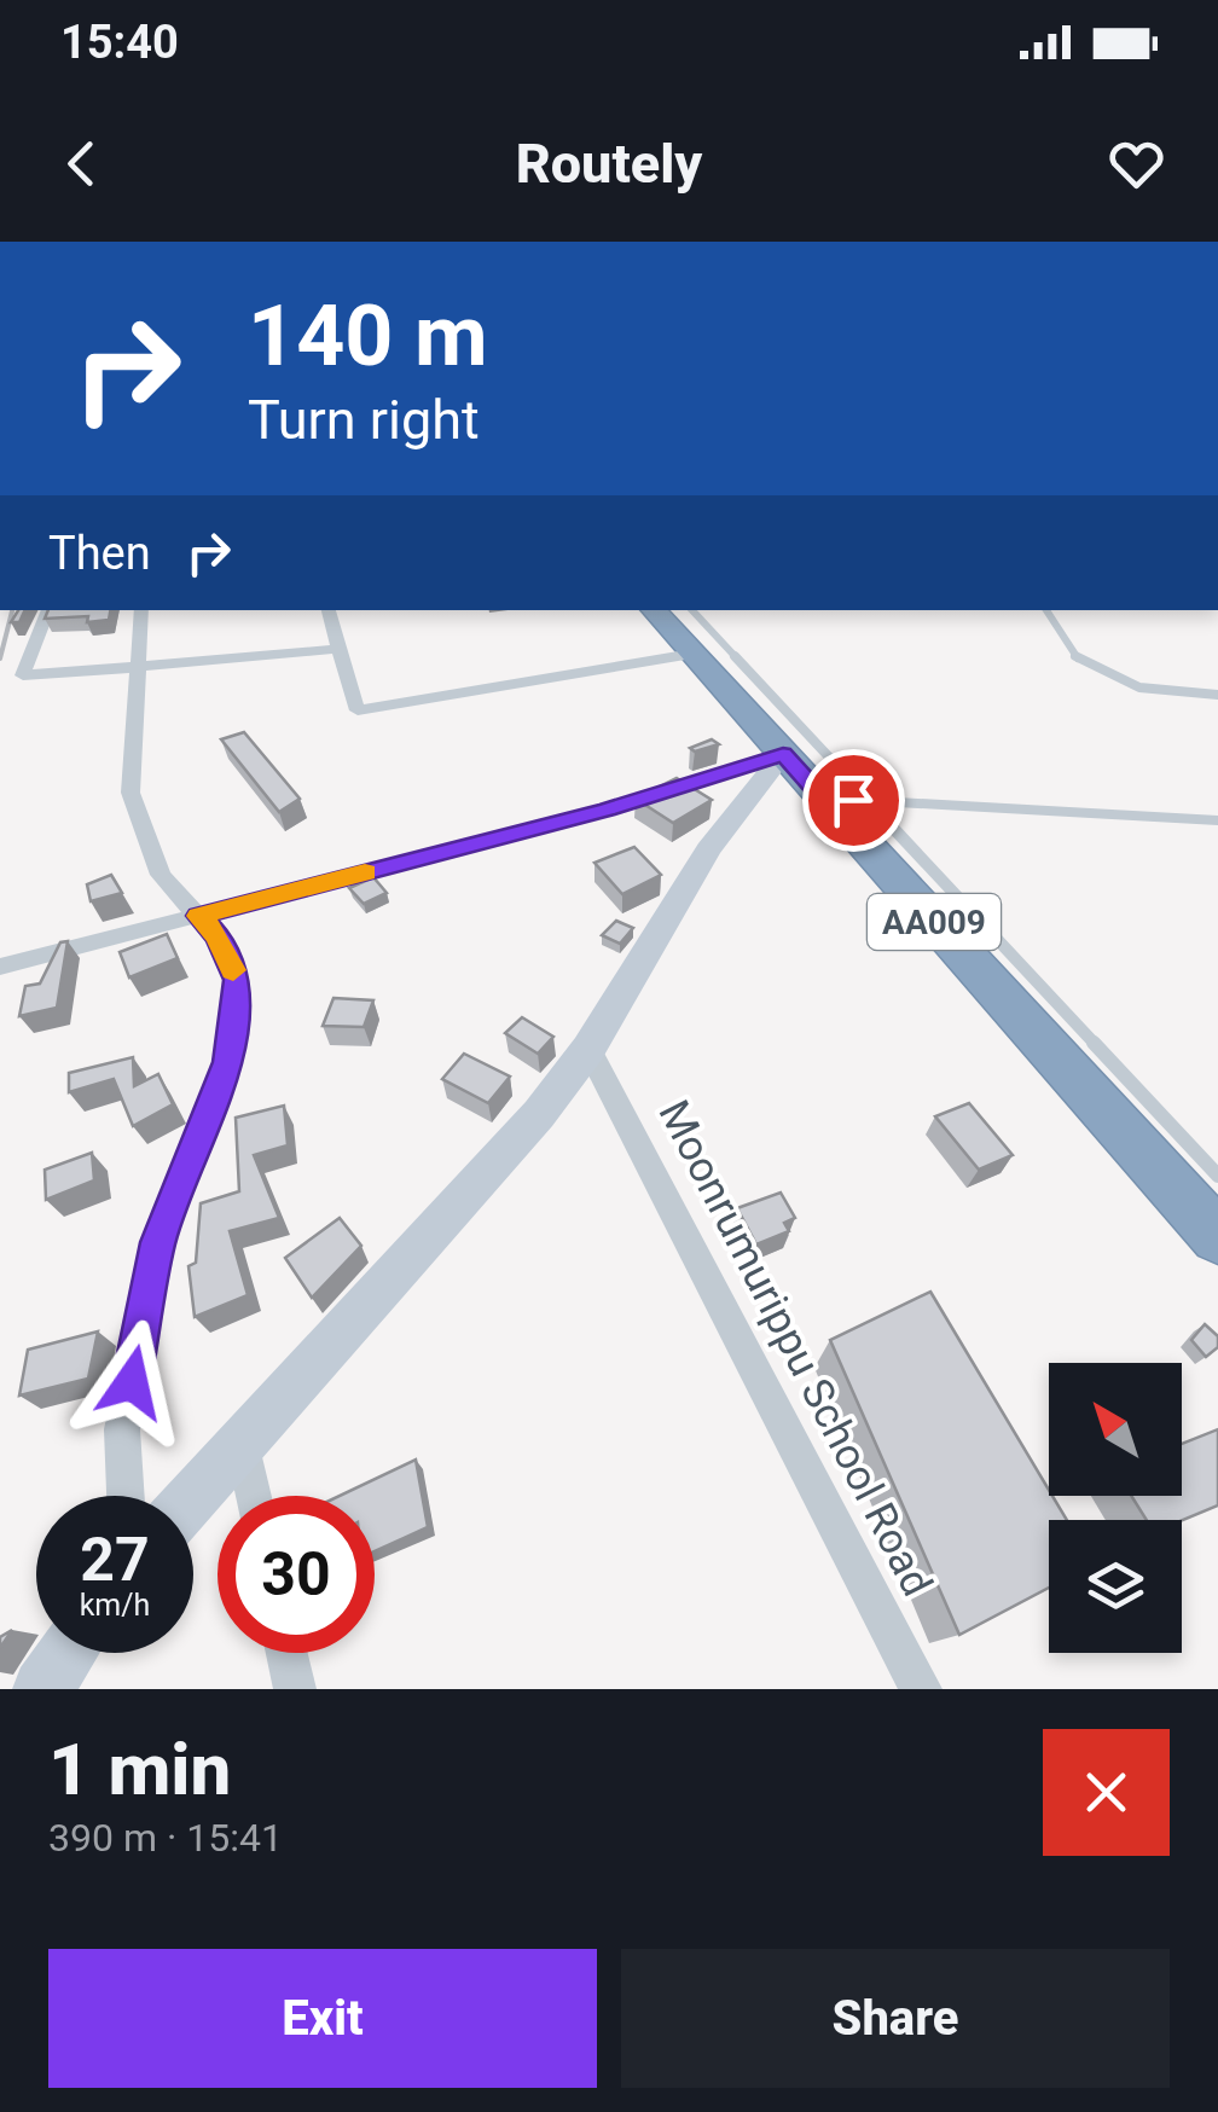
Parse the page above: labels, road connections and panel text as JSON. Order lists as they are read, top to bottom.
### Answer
{
  "streets": {
    "highway": ["AA009"],
    "street": ["Moonrumurippu School Road"]
  },
  "north": "top left",
  "page": {
    "status": "15:40",
    "header": "Routely",
    "turn": ["140 m", "Turn right"],
    "then": "Then",
    "speed": "27 km/h",
    "limit": "30",
    "heading": ["1 min", "390 m · 15:41"],
    "buttons": ["Exit", "Share"]
  }
}
